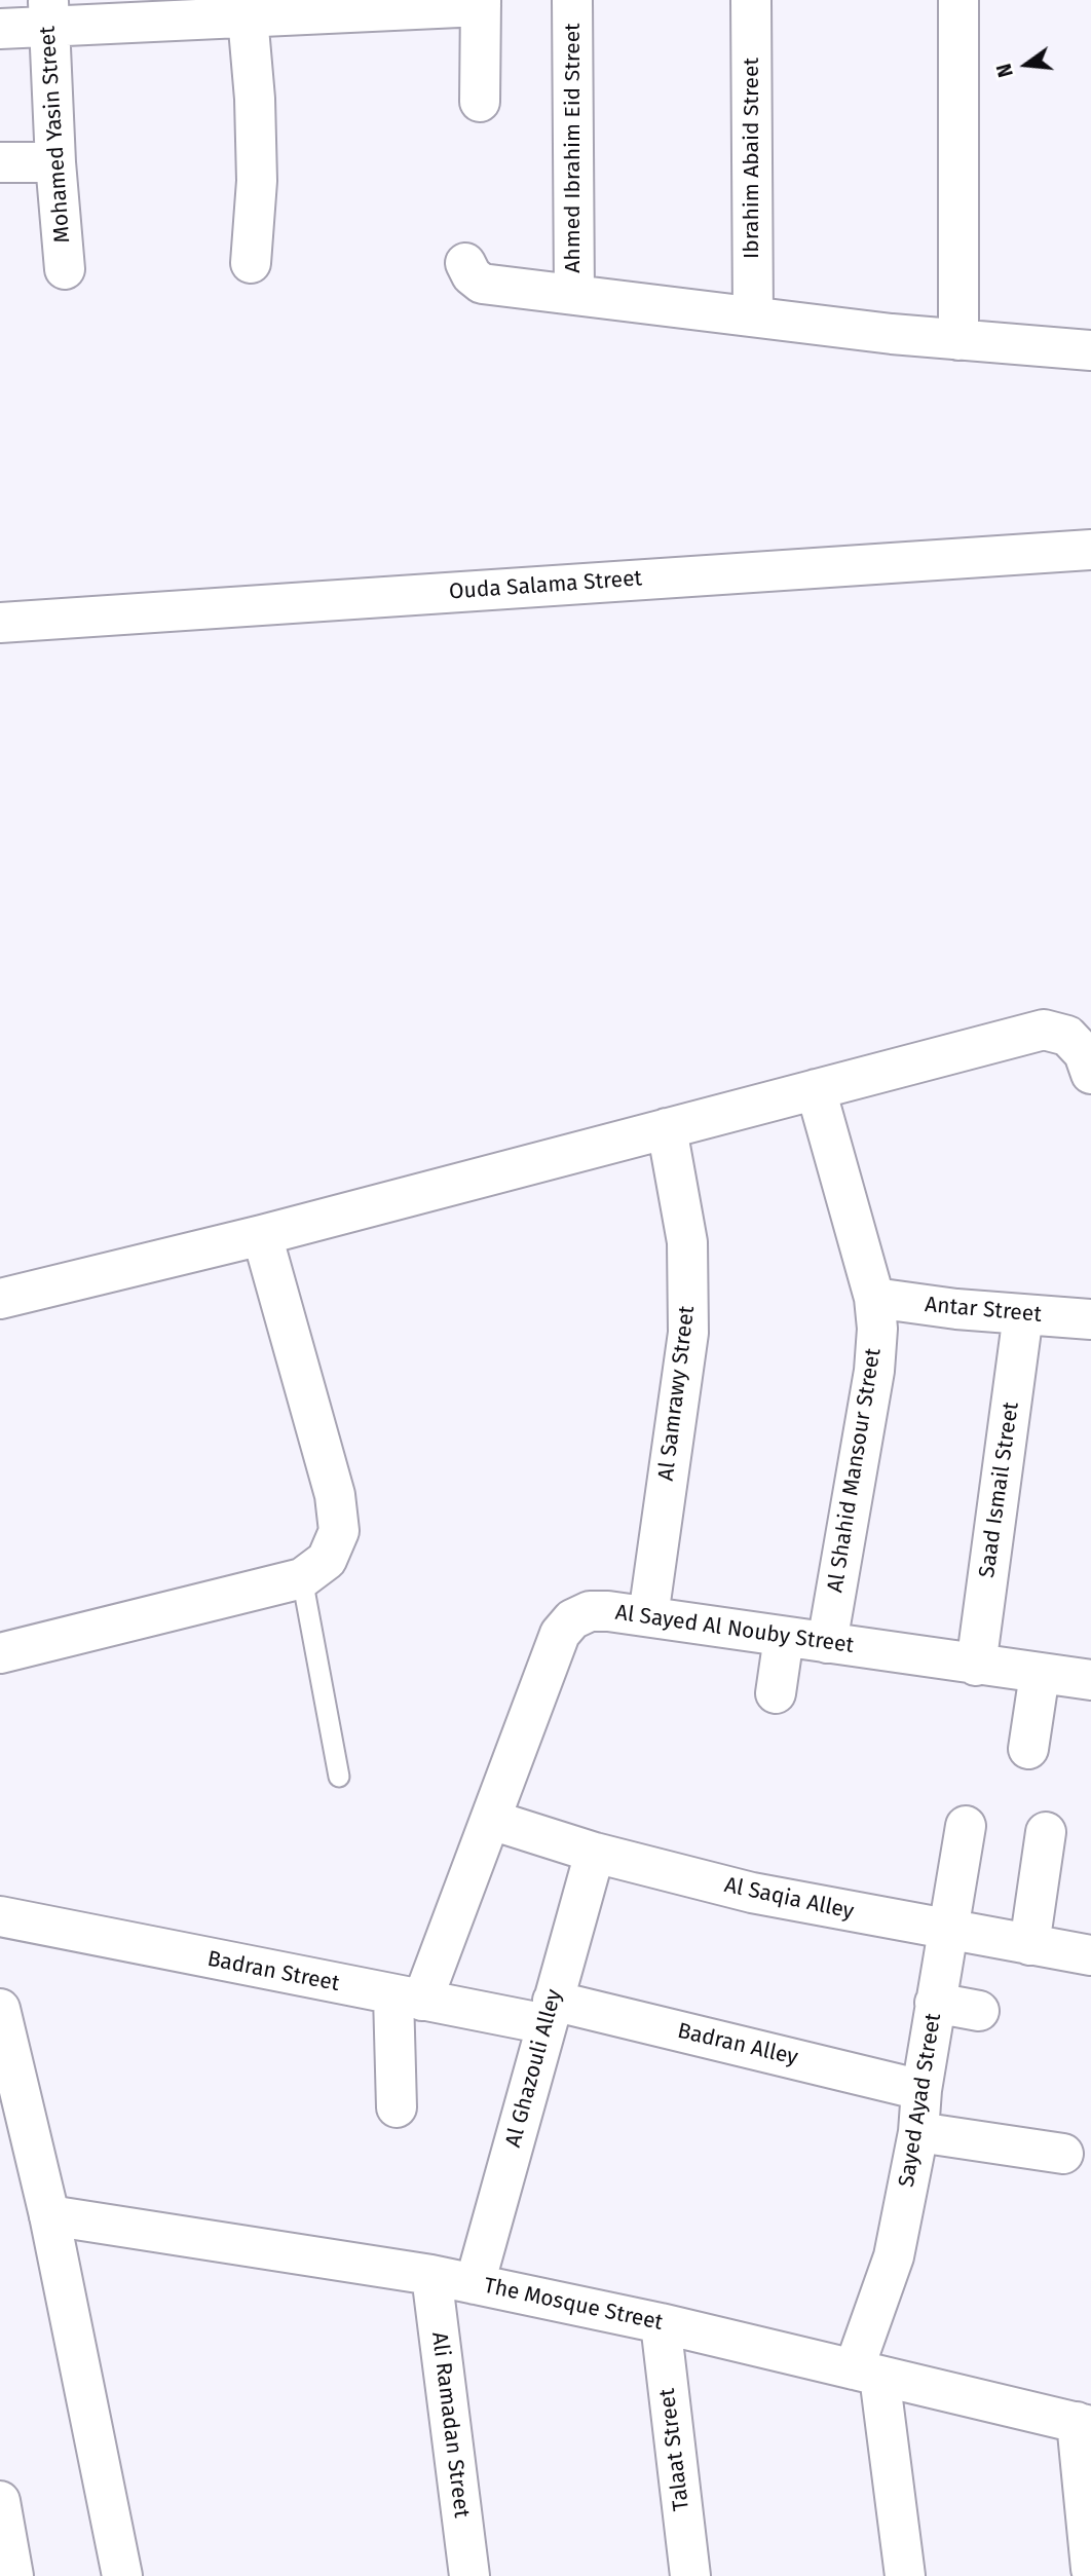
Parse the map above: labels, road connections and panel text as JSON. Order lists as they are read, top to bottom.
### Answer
{
  "streets": {
    "street": [
      "Mohamed Yasin Street",
      "Ahmed Ibrahim Eid Street",
      "Ibrahim Abaid Street",
      "Ouda Salama Street",
      "Antar Street",
      "Al Samrawy Street",
      "Al Shahid Mansour Street",
      "Saad Ismail Street",
      "Al Sayed Al Nouby Street",
      "Al Saqia Alley",
      "Badran Street",
      "Badran Alley",
      "Al Ghazouli Alley",
      "Sayed Ayad Street",
      "The Mosque Street",
      "Ali Ramadan Street",
      "Talaat Street"
    ]
  },
  "crossings": [
    ["Antar Street", "Al Shahid Mansour Street"],
    ["Antar Street", "Saad Ismail Street"],
    ["Al Samrawy Street", "Al Sayed Al Nouby Street"],
    ["Al Shahid Mansour Street", "Al Sayed Al Nouby Street"],
    ["Saad Ismail Street", "Al Sayed Al Nouby Street"],
    ["Al Sayed Al Nouby Street", "Al Saqia Alley"],
    ["Al Sayed Al Nouby Street", "Badran Street"],
    ["Al Saqia Alley", "Al Ghazouli Alley"],
    ["Al Saqia Alley", "Sayed Ayad Street"],
    ["Badran Street", "Badran Alley"],
    ["Badran Street", "Al Ghazouli Alley"],
    ["Badran Alley", "Al Ghazouli Alley"],
    ["Badran Alley", "Sayed Ayad Street"],
    ["Al Ghazouli Alley", "The Mosque Street"],
    ["Sayed Ayad Street", "The Mosque Street"],
    ["The Mosque Street", "Ali Ramadan Street"],
    ["The Mosque Street", "Talaat Street"]
  ],
  "north": "left"
}
